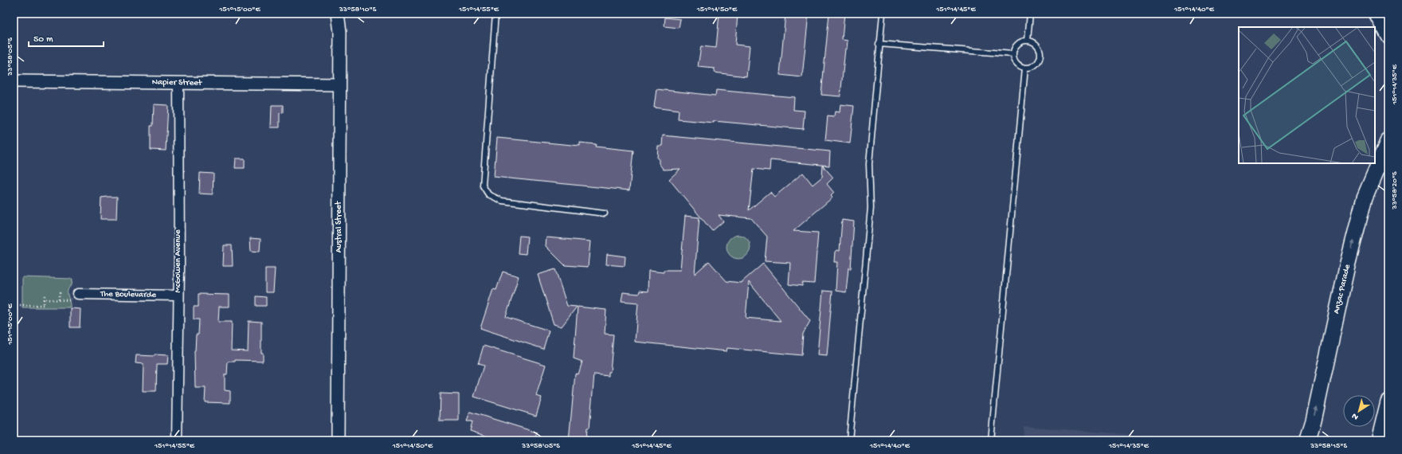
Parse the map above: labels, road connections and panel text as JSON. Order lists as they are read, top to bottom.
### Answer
{
  "streets": {
    "main road": ["Anzac Parade"],
    "street": [
      "Napier Street",
      "Austral Street",
      "McGowen Avenue",
      "The Boulevarde"
    ]
  },
  "crossings": [
    ["Napier Street", "Austral Street"],
    ["Napier Street", "McGowen Avenue"],
    ["McGowen Avenue", "The Boulevarde"]
  ],
  "one_way": ["Anzac Parade"],
  "scale_bar": "50 m",
  "north": "bottom left",
  "coordinates": [
    "151°15'00\"E",
    "33°58'10\"S",
    "151°14'55\"E",
    "151°14'50\"E",
    "151°14'45\"E",
    "151°14'40\"E",
    "33°58'05\"S",
    "151°14'35\"E",
    "33°58'20\"S",
    "33°58'15\"S"
  ]
}
